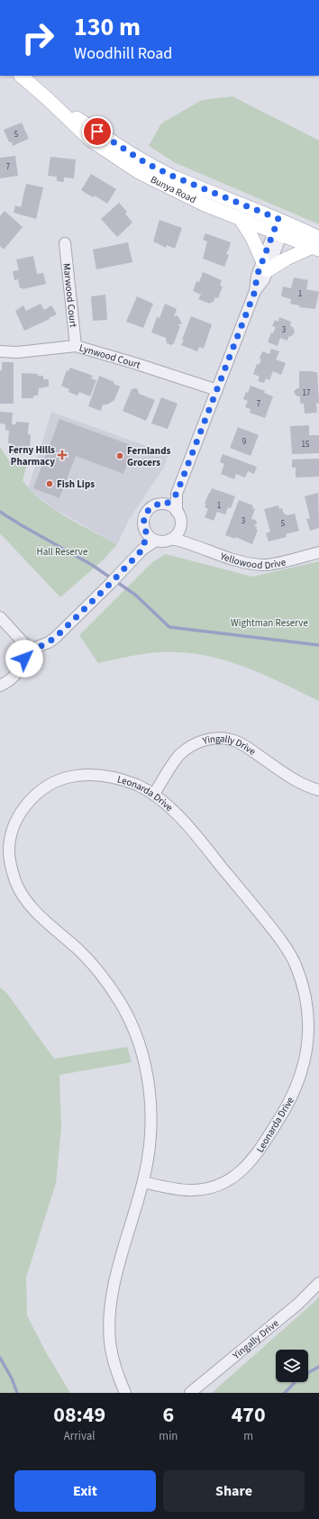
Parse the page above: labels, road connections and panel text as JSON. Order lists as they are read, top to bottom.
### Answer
{
  "streets": {
    "main road": ["Bunya Road"],
    "street": [
      "Marwood Court",
      "Lynwood Court",
      "Yellowood Drive",
      "Yingally Drive",
      "Leonarda Drive"
    ]
  },
  "crossings": [
    ["Marwood Court", "Lynwood Court"],
    ["Yingally Drive", "Leonarda Drive"]
  ],
  "parks": ["Hall Reserve", "Wightman Reserve"],
  "places": {
    "health": ["Ferny Hills Pharmacy"],
    "other": ["Fernlands Grocers", "Fish Lips"]
  },
  "house_numbers": [
    "5",
    "7",
    "1",
    "3",
    "17",
    "7",
    "9",
    "15",
    "1",
    "3",
    "5"
  ],
  "page": {
    "turn": ["130 m", "Woodhill Road"],
    "eta": [
      "08:49",
      "Arrival",
      "6",
      "min",
      "470",
      "m"
    ],
    "buttons": ["Exit", "Share"]
  }
}
